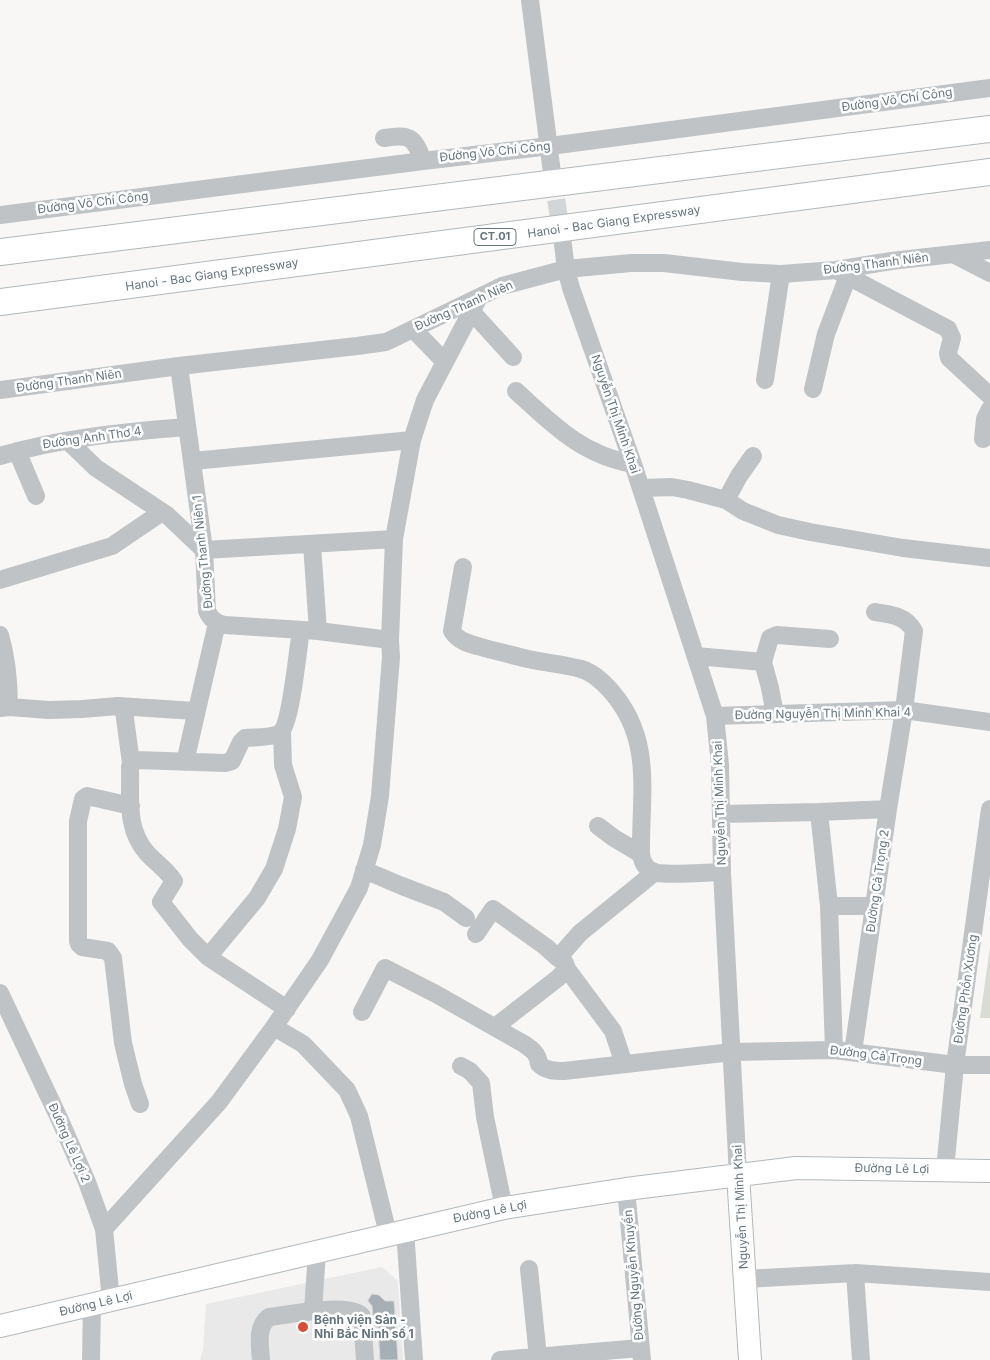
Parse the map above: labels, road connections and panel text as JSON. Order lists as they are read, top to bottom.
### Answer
{
  "streets": {
    "highway": ["Hanoi - Bac Giang Expressway", "CT.01"],
    "main road": ["Nguyễn Thị Minh Khai", "Đường Lê Lợi"],
    "street": [
      "Đường Võ Chí Công",
      "Đường Thanh Niên",
      "Đường Anh Thơ 4",
      "Đường Thanh Niên 1",
      "Đường Nguyễn Thị Minh Khai 4",
      "Đường Cả Trọng 2",
      "Đường Phồn Xương",
      "Đường Cả Trọng",
      "Đường Lê Lợi 2",
      "Đường Nguyễn Khuyến"
    ]
  },
  "crossings": [
    ["Đường Thanh Niên", "Nguyễn Thị Minh Khai"],
    ["Đường Thanh Niên", "Đường Thanh Niên 1"],
    ["Nguyễn Thị Minh Khai", "Đường Nguyễn Thị Minh Khai 4"],
    ["Nguyễn Thị Minh Khai", "Đường Cả Trọng"],
    ["Nguyễn Thị Minh Khai", "Đường Lê Lợi"],
    ["Đường Anh Thơ 4", "Đường Thanh Niên 1"],
    ["Đường Nguyễn Thị Minh Khai 4", "Đường Cả Trọng 2"],
    ["Đường Cả Trọng 2", "Đường Cả Trọng"],
    ["Đường Phồn Xương", "Đường Cả Trọng"],
    ["Đường Phồn Xương", "Đường Lê Lợi"],
    ["Đường Lê Lợi 2", "Đường Lê Lợi"],
    ["Đường Lê Lợi", "Đường Nguyễn Khuyến"]
  ],
  "places": ["Bệnh viện Sản - Nhi Bắc Ninh số 1"]
}
